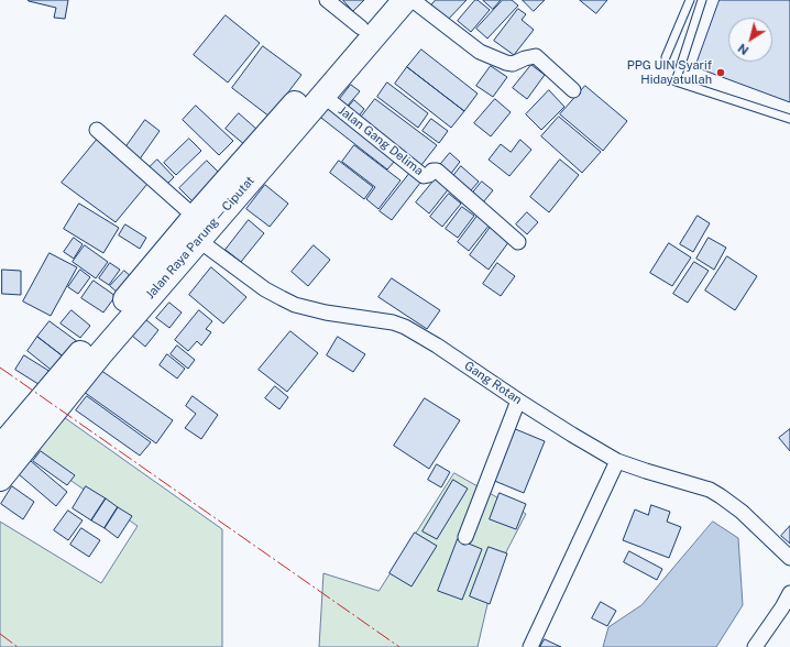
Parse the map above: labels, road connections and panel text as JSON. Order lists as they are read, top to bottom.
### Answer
{
  "streets": {
    "highway": ["Jalan Raya Parung—Ciputat"],
    "street": ["Jalan Gang Delima", "Gang Rotan"]
  },
  "crossings": [
    ["Jalan Gang Delima", "Jalan Raya Parung—Ciputat"],
    ["Jalan Raya Parung—Ciputat", "Gang Rotan"]
  ],
  "places": ["PPG UIN Syarif Hidayatullah"],
  "north": "bottom left"
}
